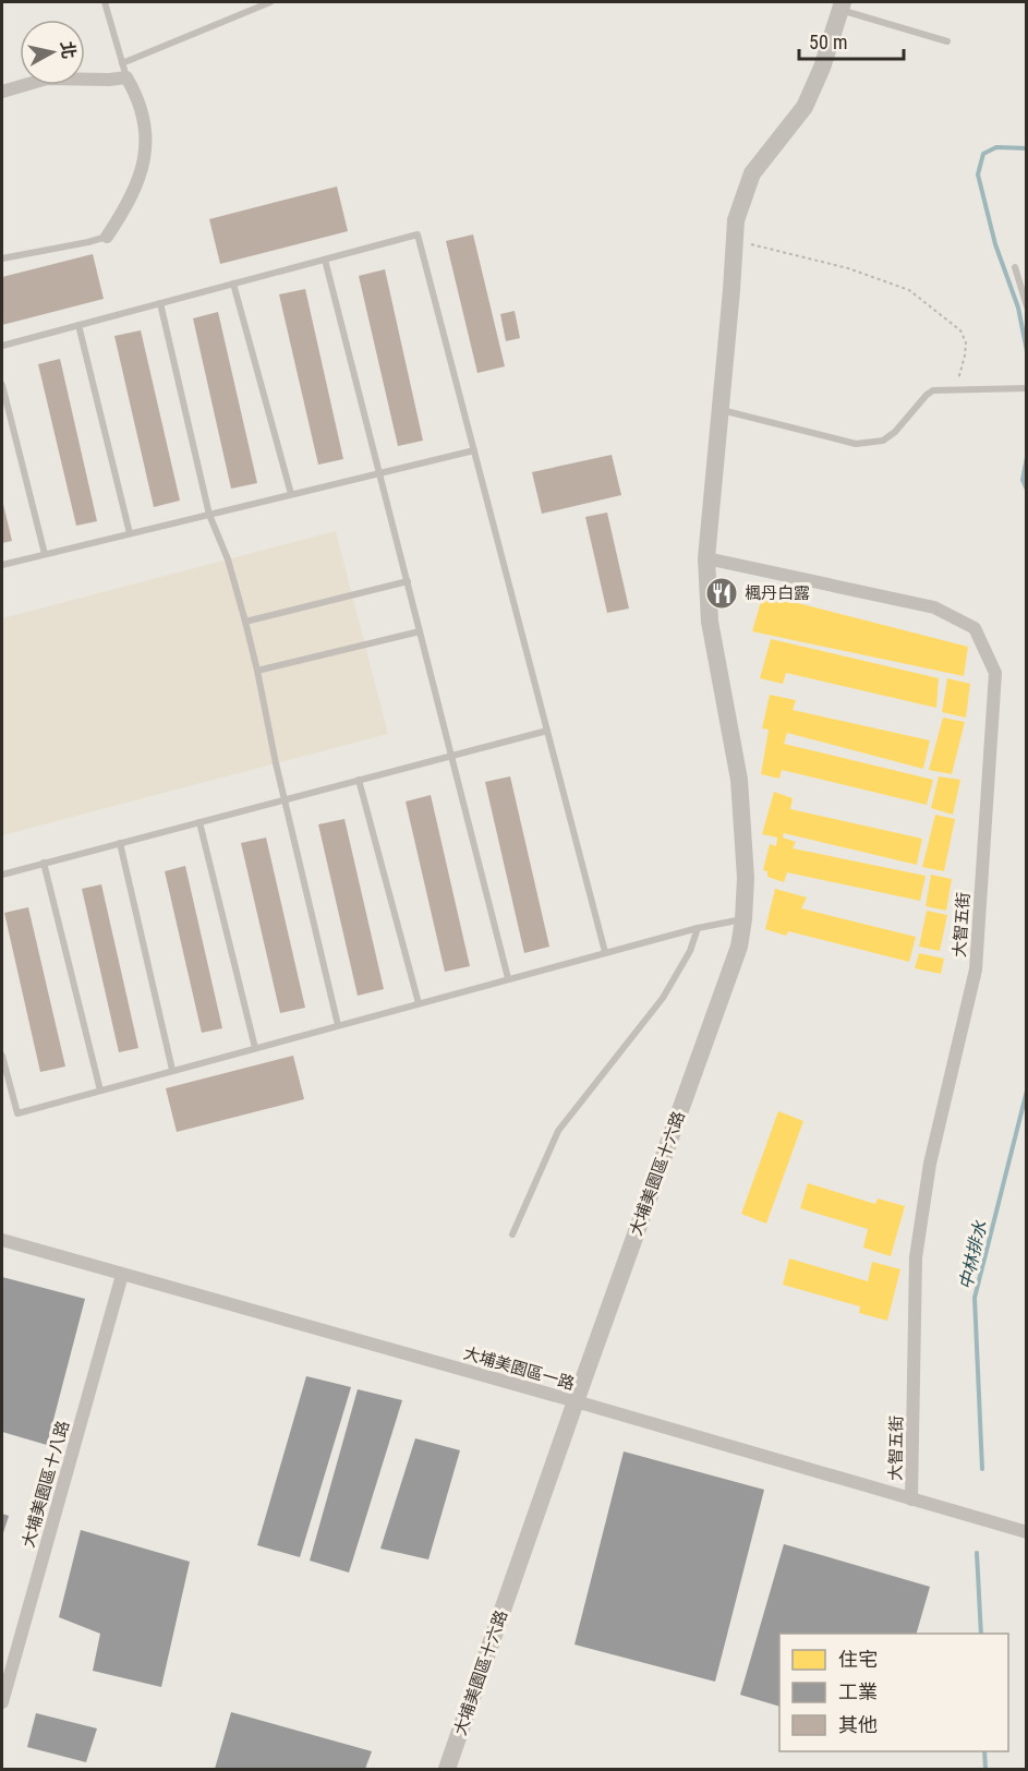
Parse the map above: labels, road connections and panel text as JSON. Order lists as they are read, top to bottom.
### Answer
{
  "streets": {
    "street": [
      "大智五街",
      "大埔美園區十六路",
      "大埔美園區一路",
      "大埔美園區十八路"
    ]
  },
  "crossings": [
    ["大智五街", "大埔美園區十六路"],
    ["大智五街", "大埔美園區一路"],
    ["大埔美園區十六路", "大埔美園區一路"],
    ["大埔美園區一路", "大埔美園區十八路"]
  ],
  "water": ["中林排水"],
  "places": {
    "restaurant": ["楓丹白露"]
  },
  "legend": ["住宅", "工業", "其他"],
  "scale_bar": "50 m",
  "north": "right"
}
